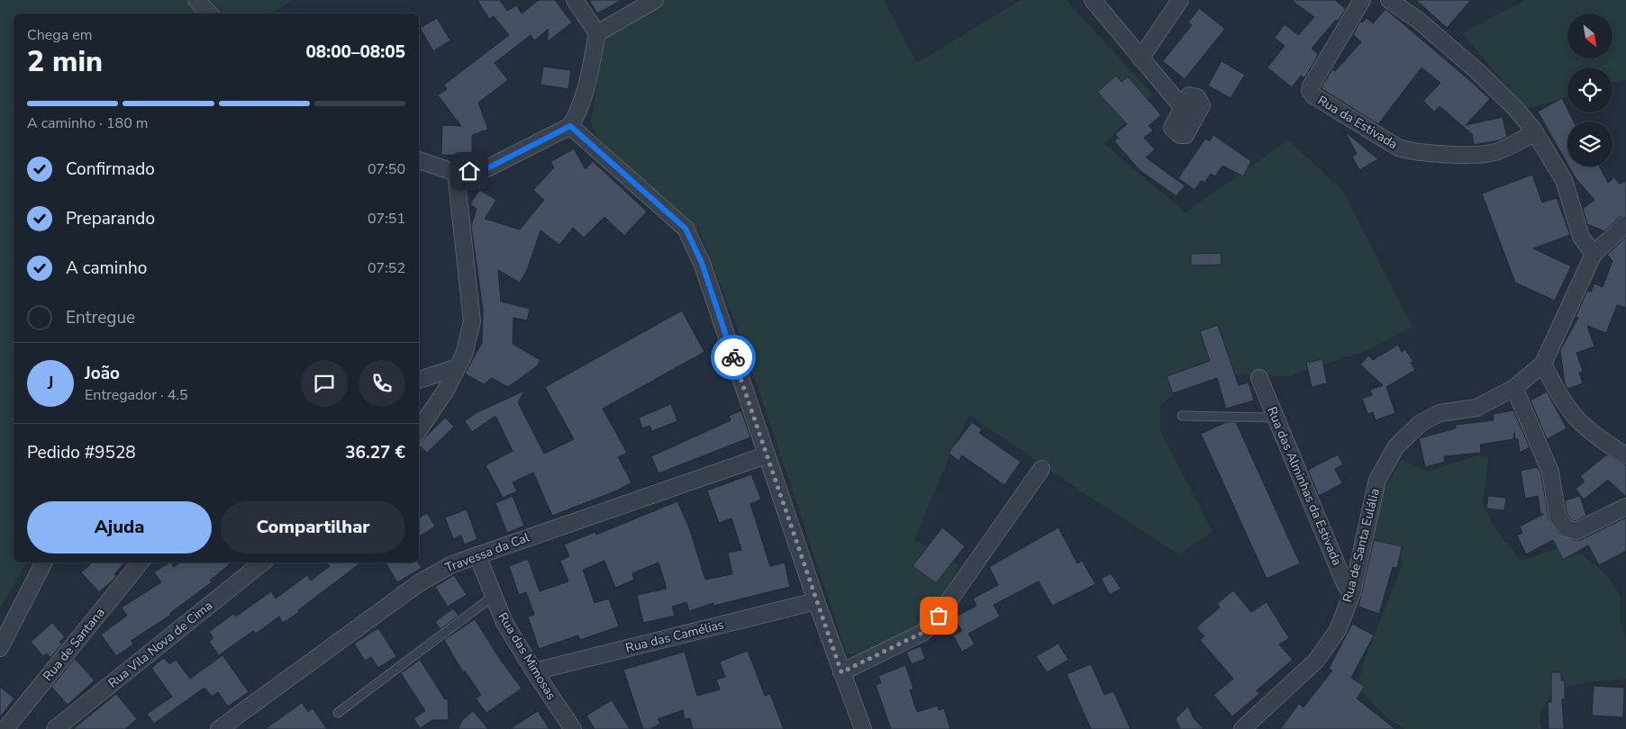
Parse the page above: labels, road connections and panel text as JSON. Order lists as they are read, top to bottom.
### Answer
{
  "streets": {
    "street": [
      "Rua da Estivada",
      "Rua das Alminhas da Estivada",
      "Rua de Santa Eulália",
      "Travessa da Cal",
      "Rua das Camélias",
      "Rua de Santana",
      "Rua Vila Nova de Cima",
      "Rua das Mimosas"
    ]
  },
  "crossings": [
    ["Rua das Alminhas da Estivada", "Rua de Santa Eulália"],
    ["Travessa da Cal", "Rua das Mimosas"],
    ["Rua das Camélias", "Rua das Mimosas"]
  ],
  "north": "bottom right",
  "page": {
    "heading": ["2 min", "Chega em", "08:00–08:05"],
    "panel": [
      "João",
      "Entregador · 4.5",
      "Pedido #9528",
      "36.27 €"
    ],
    "bar": "A caminho · 180 m",
    "list": [
      ["Confirmado", "07:50"],
      ["Preparando", "07:51"],
      ["A caminho", "07:52"],
      "Entregue"
    ],
    "round": "J",
    "buttons": ["Ajuda", "Compartilhar"]
  }
}
